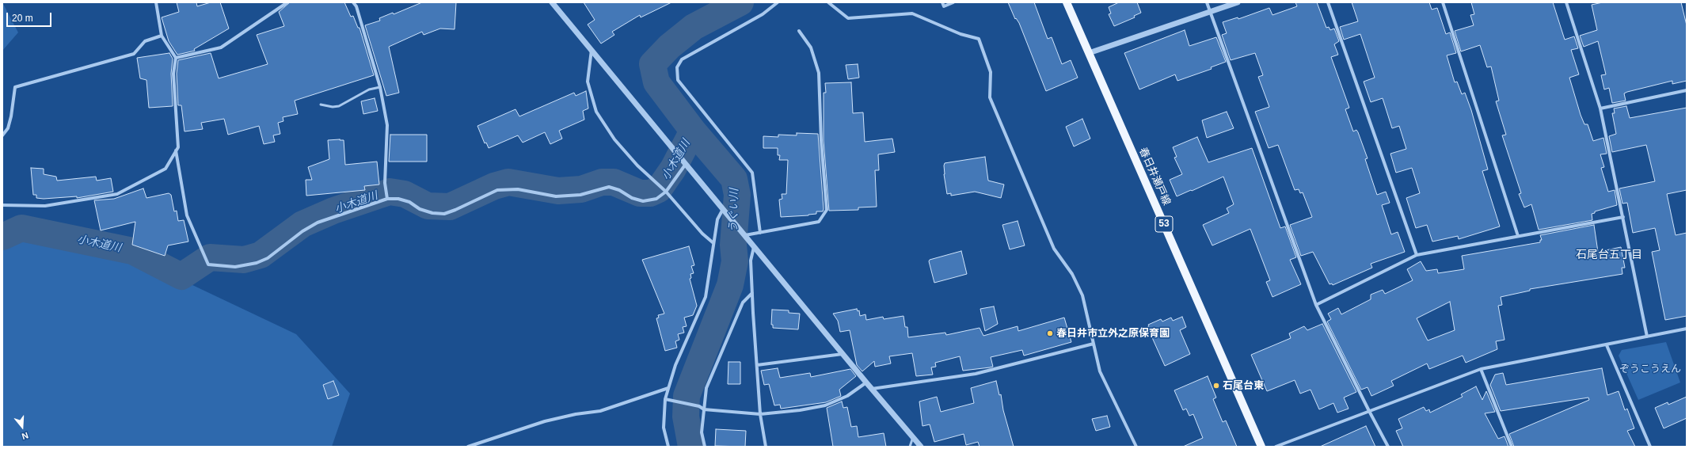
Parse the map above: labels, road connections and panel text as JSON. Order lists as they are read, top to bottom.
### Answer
{
  "streets": {
    "main road": ["春日井瀬戸線", "53"]
  },
  "districts": ["石尾台五丁目"],
  "water": ["小木道川", "うぐい川"],
  "parks": ["ぞうこうえん"],
  "places": ["春日井市立外之原保育園", "石尾台東"],
  "scale_bar": "20 m",
  "north": "bottom"
}
